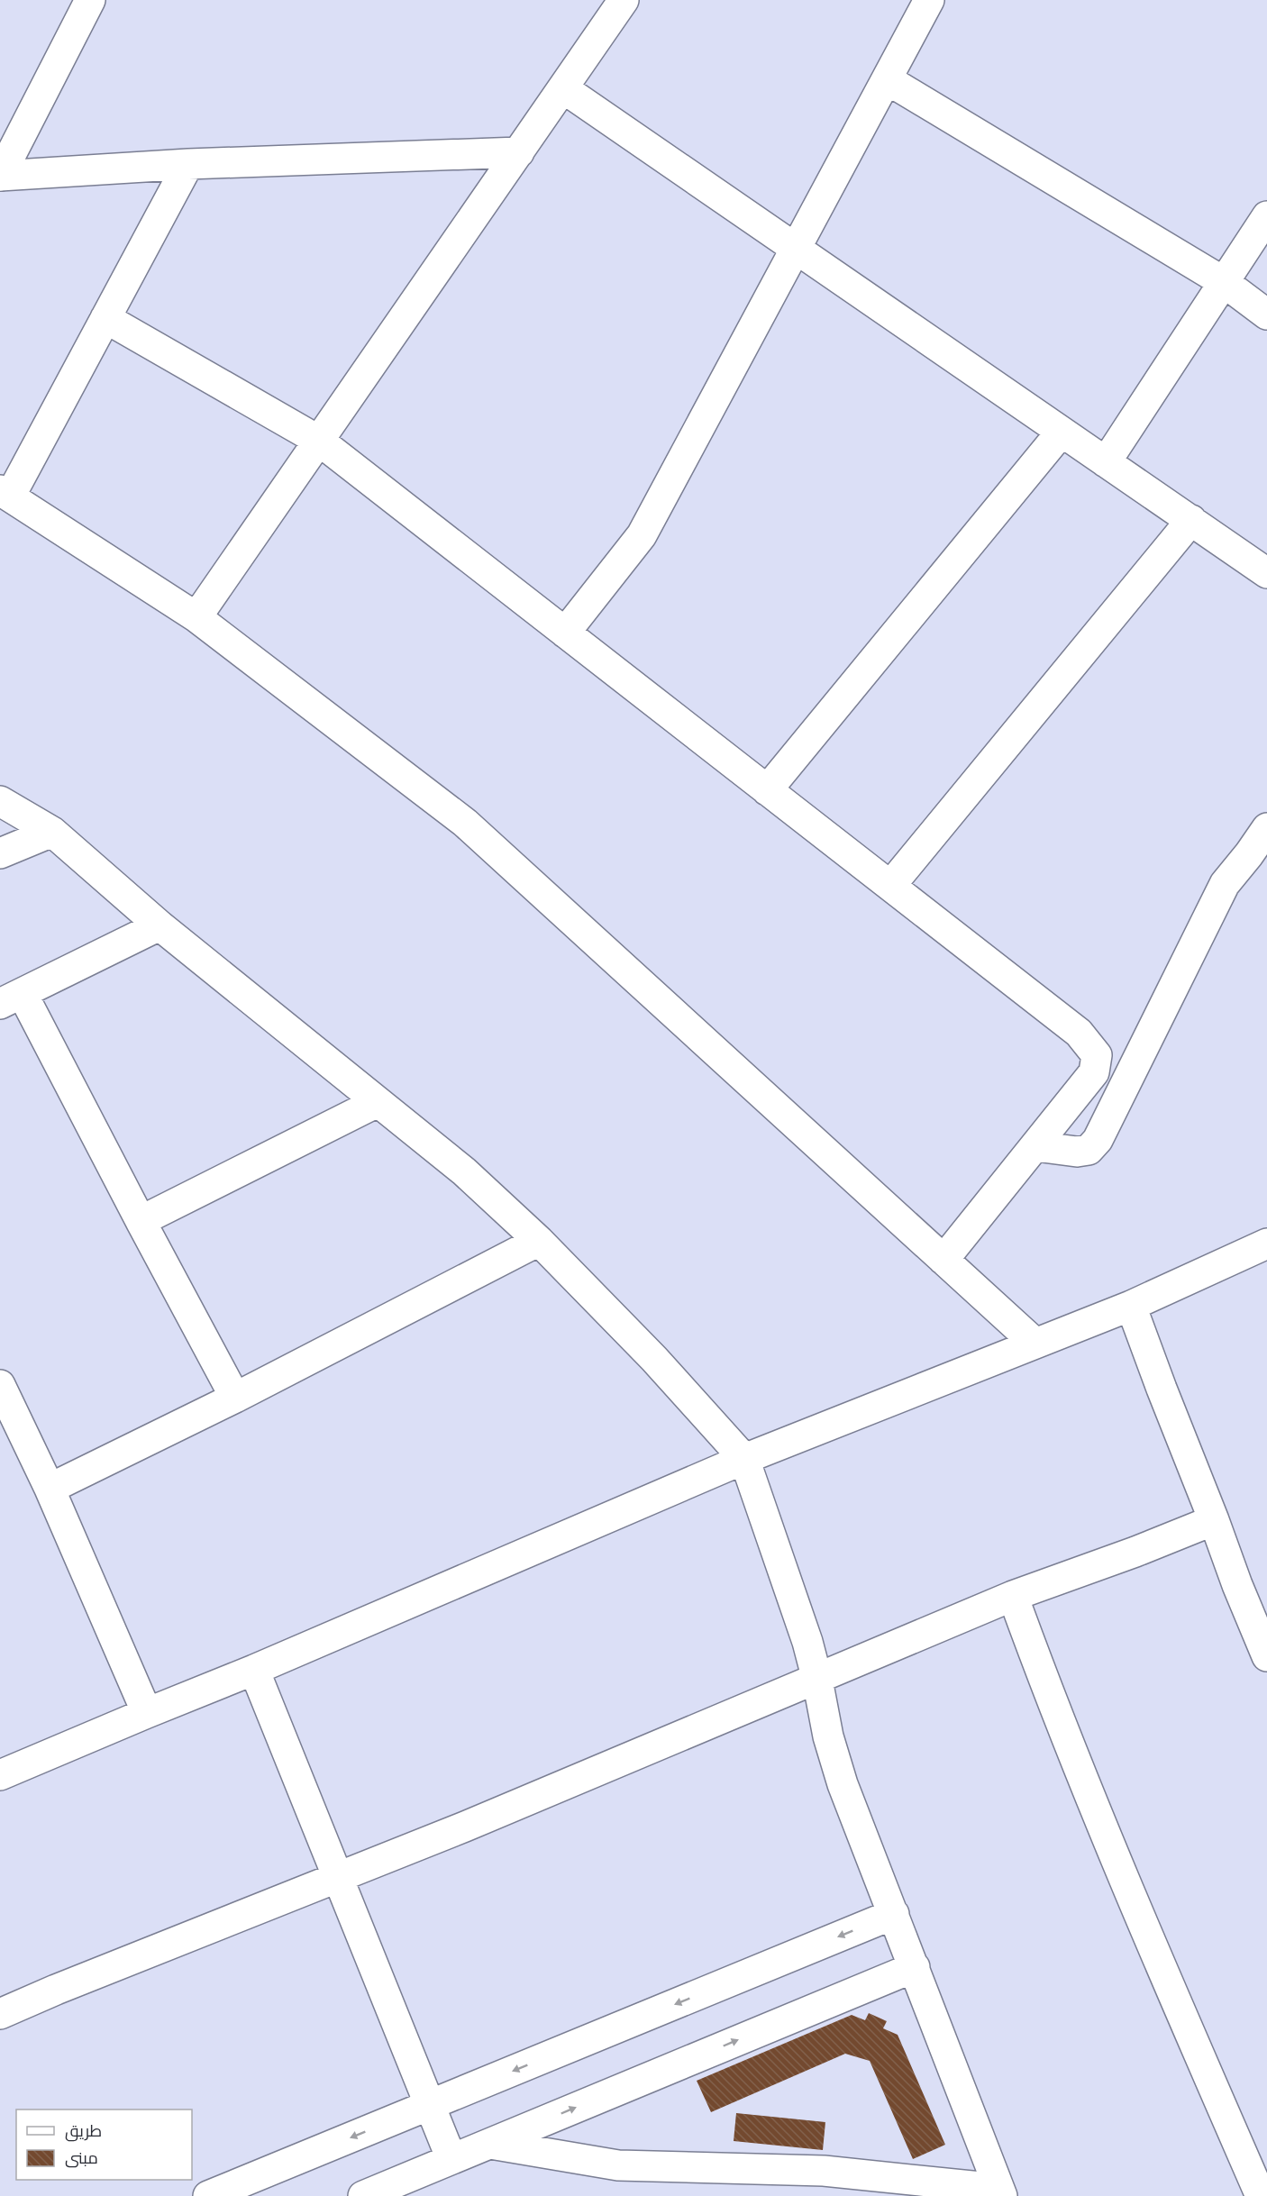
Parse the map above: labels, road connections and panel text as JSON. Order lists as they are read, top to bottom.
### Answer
{
  "legend": ["طريق", "مبنى"]
}
